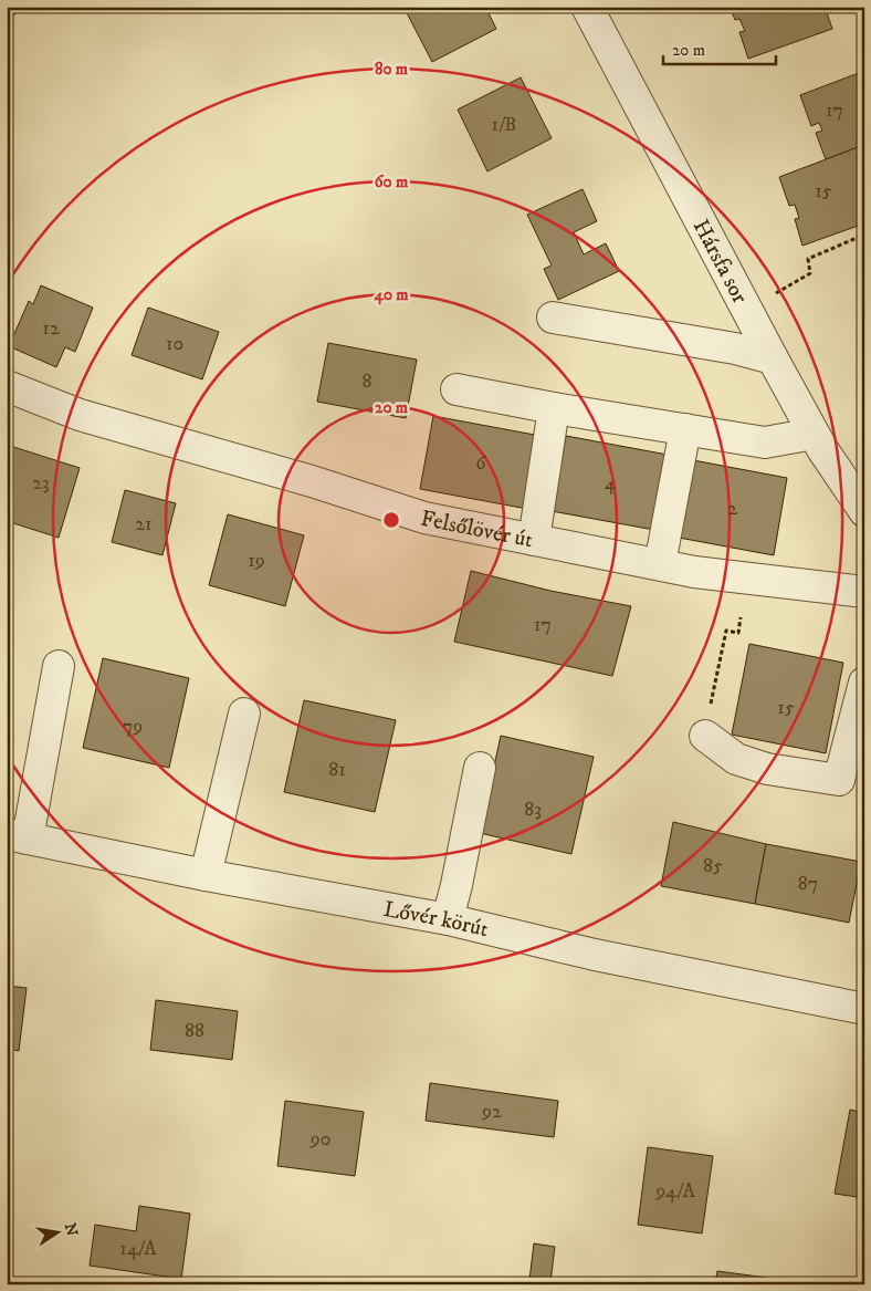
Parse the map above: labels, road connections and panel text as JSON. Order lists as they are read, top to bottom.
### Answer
{
  "streets": {
    "street": ["Hársfa sor", "Felsőlövér út", "Lővér körút"]
  },
  "house_numbers": [
    "17",
    "1/B",
    "15",
    "12",
    "10",
    "8",
    "6",
    "23",
    "4",
    "2",
    "21",
    "19",
    "17",
    "15",
    "79",
    "81",
    "83",
    "85",
    "87",
    "88",
    "92",
    "90",
    "94/A",
    "14/A"
  ],
  "scale_bar": "20 m",
  "north": "right",
  "rings": [
    "80 m",
    "60 m",
    "40 m",
    "20 m"
  ]
}
